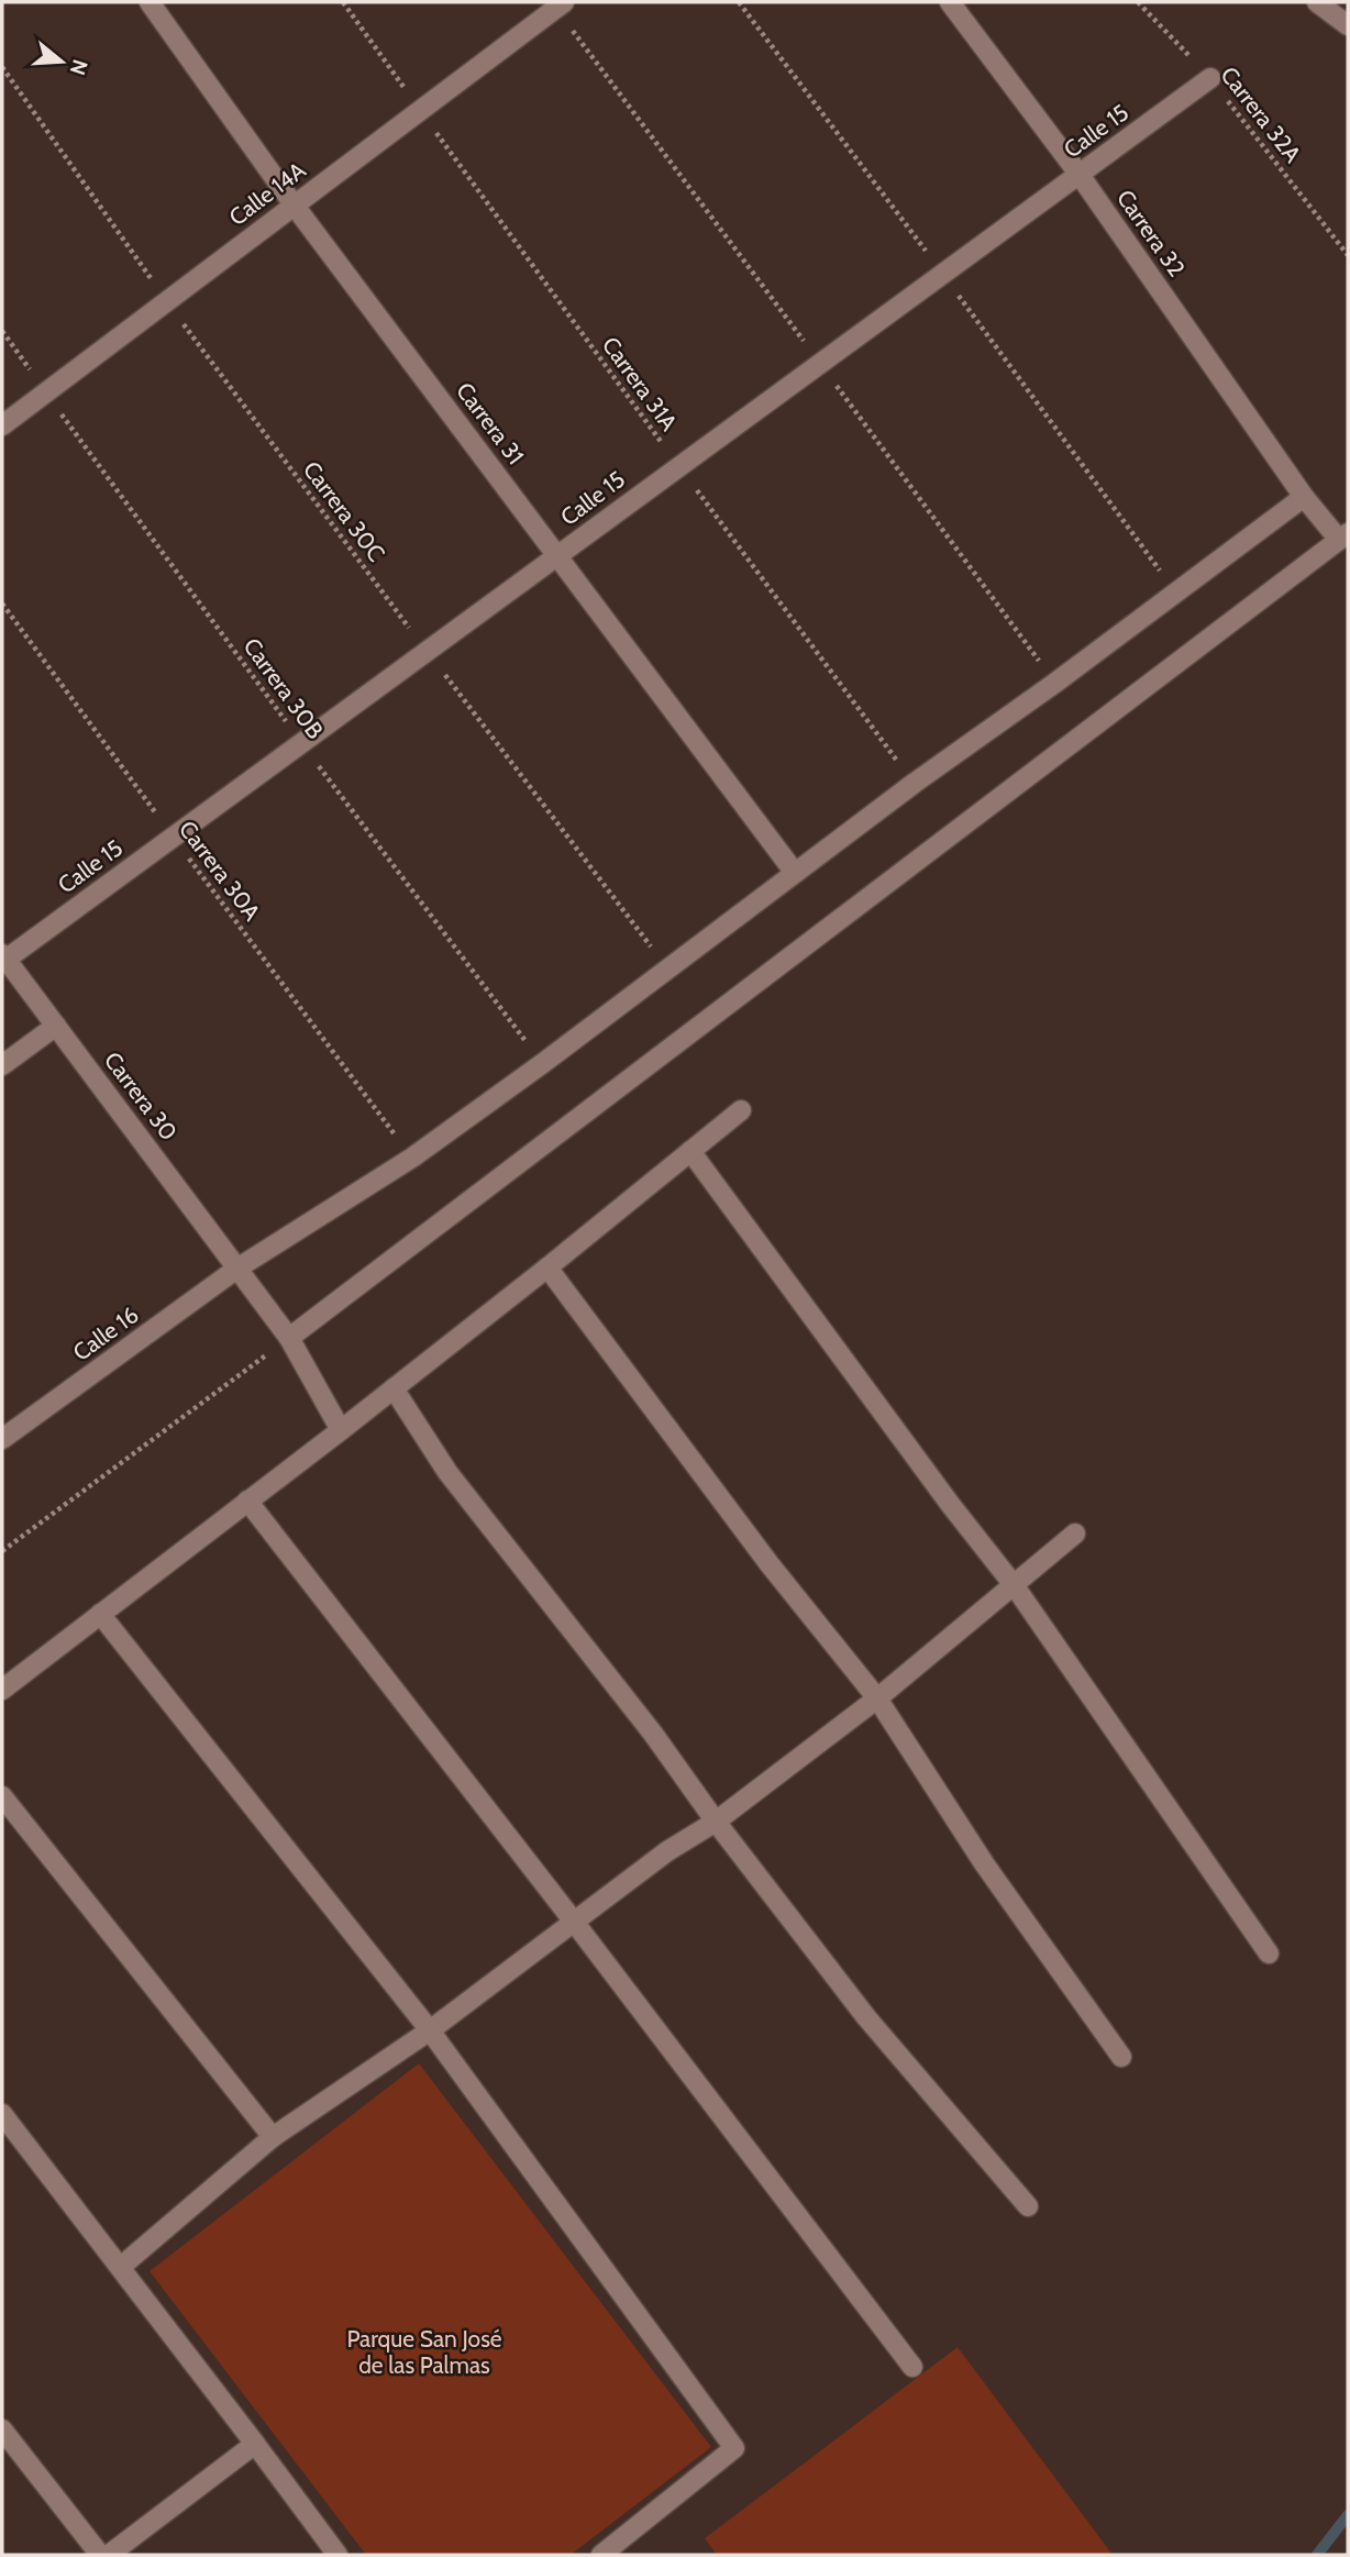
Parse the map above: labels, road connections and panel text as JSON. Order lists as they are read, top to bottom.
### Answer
{
  "streets": {
    "street": [
      "Calle 15",
      "Calle 14A",
      "Carrera 32",
      "Carrera 31",
      "Carrera 30",
      "Calle 16"
    ],
    "path": [
      "Carrera 32A",
      "Carrera 31A",
      "Carrera 30C",
      "Carrera 30B",
      "Carrera 30A"
    ]
  },
  "crossings": [
    ["Carrera 32A", "Calle 15"],
    ["Calle 15", "Carrera 32"],
    ["Calle 15", "Carrera 31A"],
    ["Calle 15", "Carrera 31"],
    ["Calle 15", "Carrera 30C"],
    ["Calle 15", "Carrera 30B"],
    ["Calle 15", "Carrera 30A"],
    ["Calle 15", "Carrera 30"],
    ["Calle 14A", "Carrera 31A"],
    ["Calle 14A", "Carrera 31"],
    ["Calle 14A", "Carrera 30C"],
    ["Calle 14A", "Carrera 30B"],
    ["Carrera 32", "Calle 16"],
    ["Carrera 31A", "Calle 16"],
    ["Carrera 31", "Calle 16"],
    ["Carrera 30C", "Calle 16"],
    ["Carrera 30B", "Calle 16"],
    ["Carrera 30A", "Calle 16"],
    ["Carrera 30", "Calle 16"]
  ],
  "parks": ["Parque San José de las Palmas"],
  "north": "right"
}
